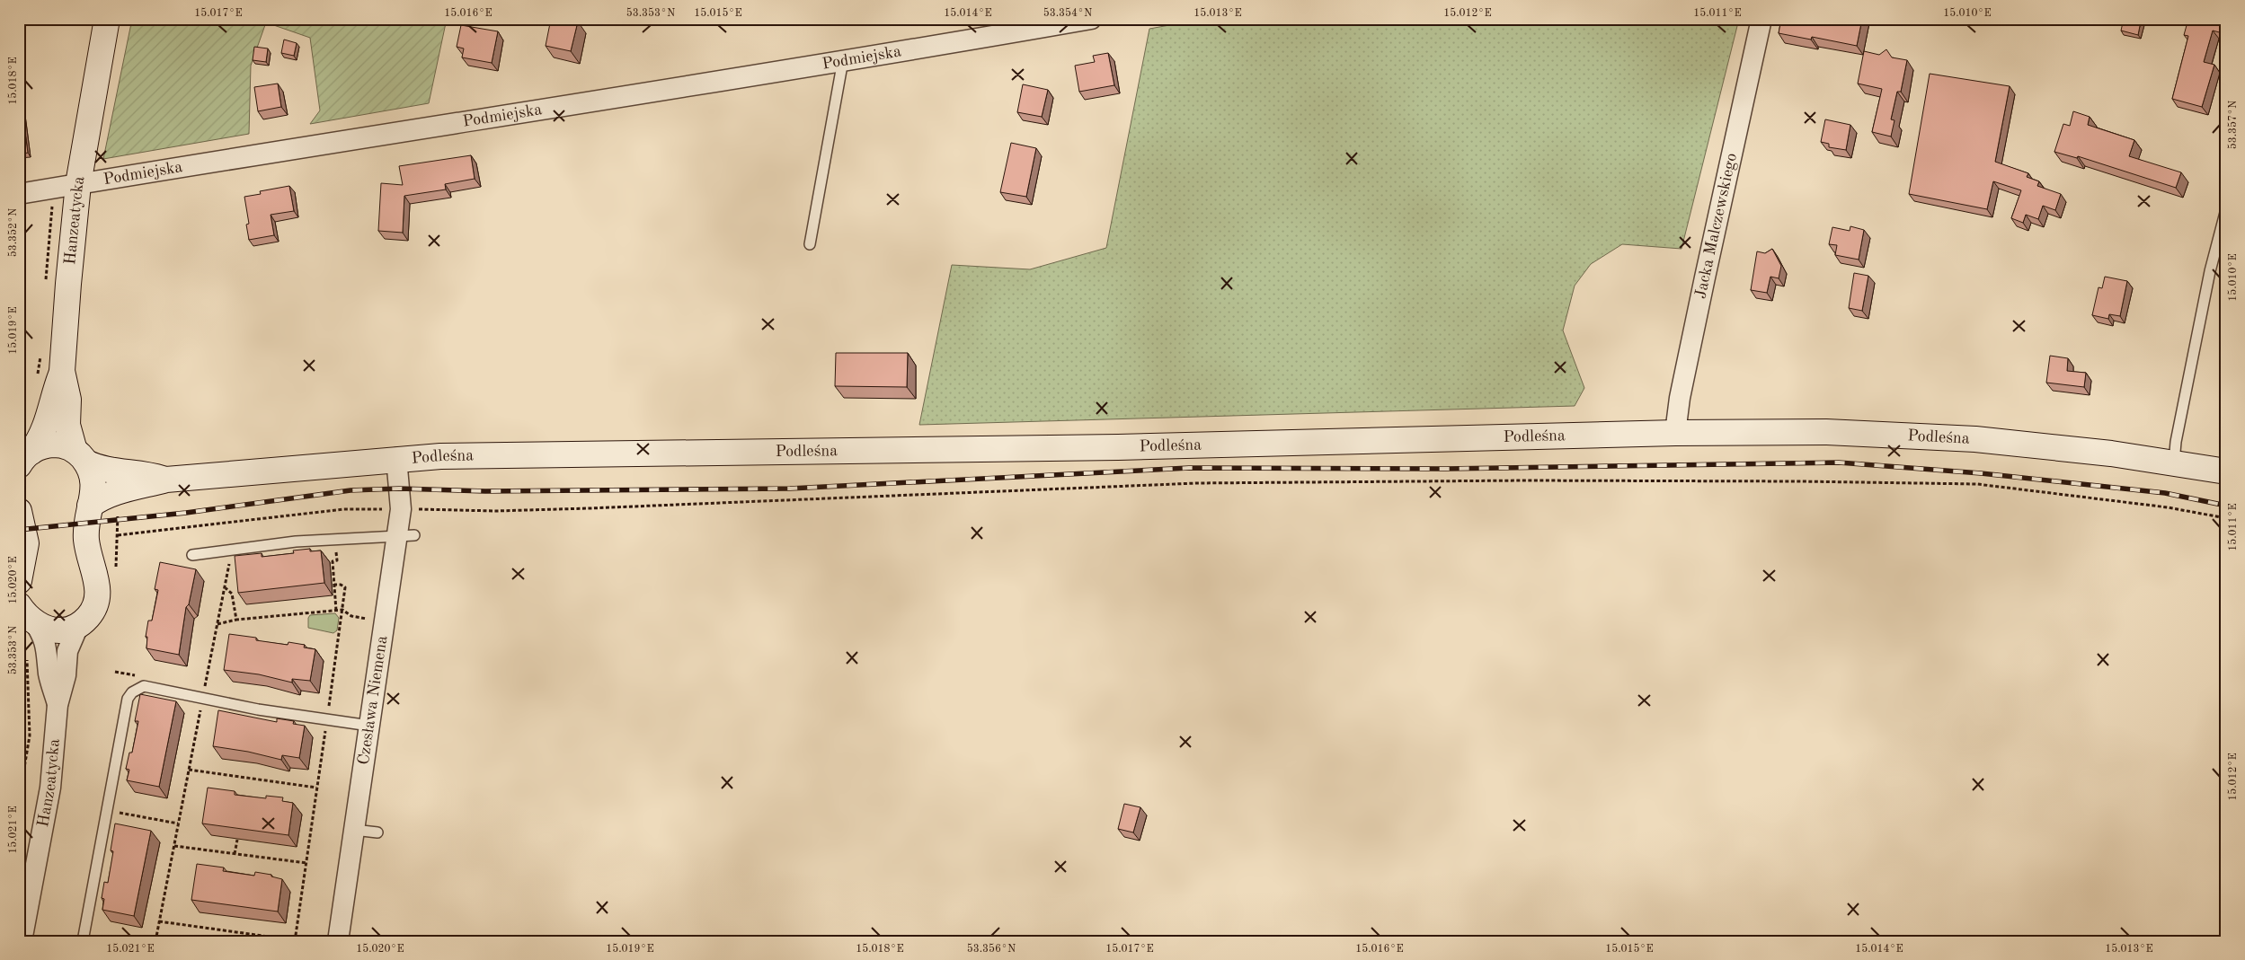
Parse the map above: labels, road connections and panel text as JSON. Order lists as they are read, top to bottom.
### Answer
{
  "streets": {
    "street": [
      "Podmiejska",
      "Hanzeatycka",
      "Jacka Malczewskiego",
      "Podleśna",
      "Czesława Niemena"
    ]
  },
  "crossings": [
    ["Podmiejska", "Hanzeatycka"],
    ["Hanzeatycka", "Podleśna"],
    ["Jacka Malczewskiego", "Podleśna"],
    ["Podleśna", "Czesława Niemena"]
  ],
  "coordinates": [
    "15.017°E",
    "15.016°E",
    "53.353°N",
    "15.015°E",
    "15.014°E",
    "53.354°N",
    "15.013°E",
    "15.012°E",
    "15.011°E",
    "15.010°E",
    "15.018°E",
    "53.357°N",
    "53.352°N",
    "15.019°E",
    "15.020°E",
    "15.021°E",
    "53.356°N"
  ]
}
